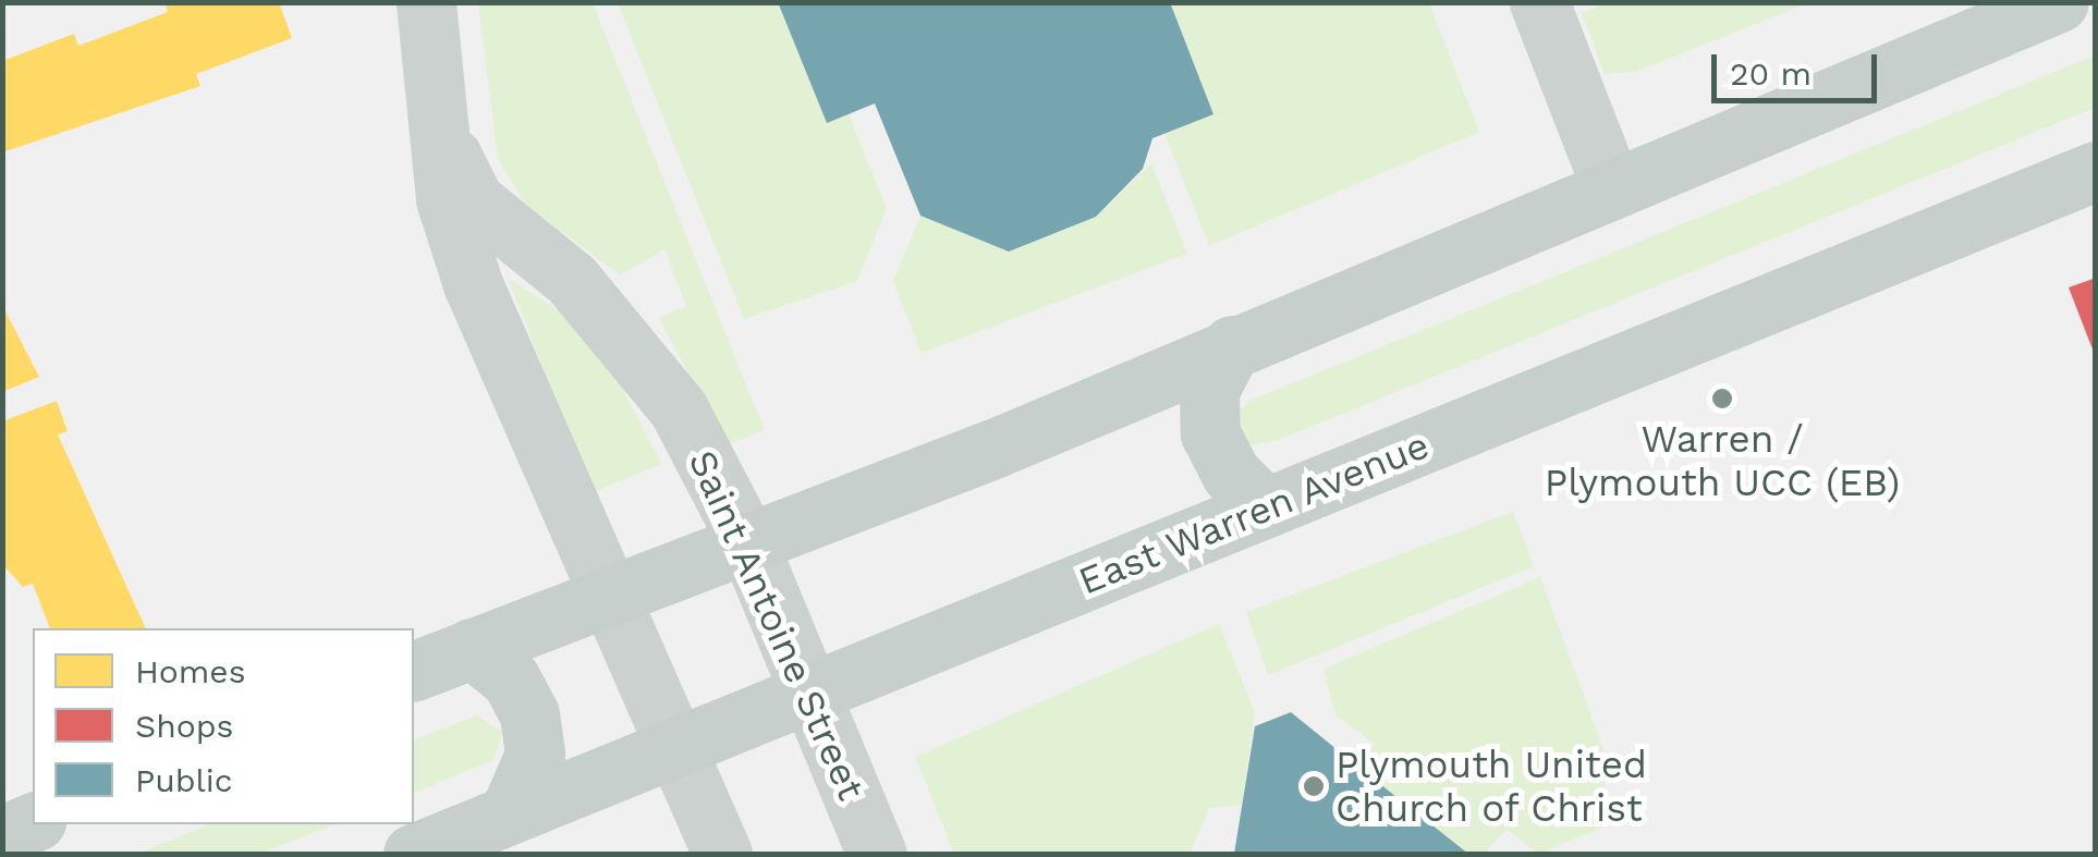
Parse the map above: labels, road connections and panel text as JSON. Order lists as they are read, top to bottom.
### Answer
{
  "streets": {
    "main road": ["East Warren Avenue"],
    "street": ["Saint Antoine Street"]
  },
  "crossings": [
    ["East Warren Avenue", "Saint Antoine Street"]
  ],
  "places": ["Warren / Plymouth UCC (EB)", "Plymouth United Church of Christ"],
  "legend": ["Homes", "Shops", "Public"],
  "scale_bar": "20 m"
}
